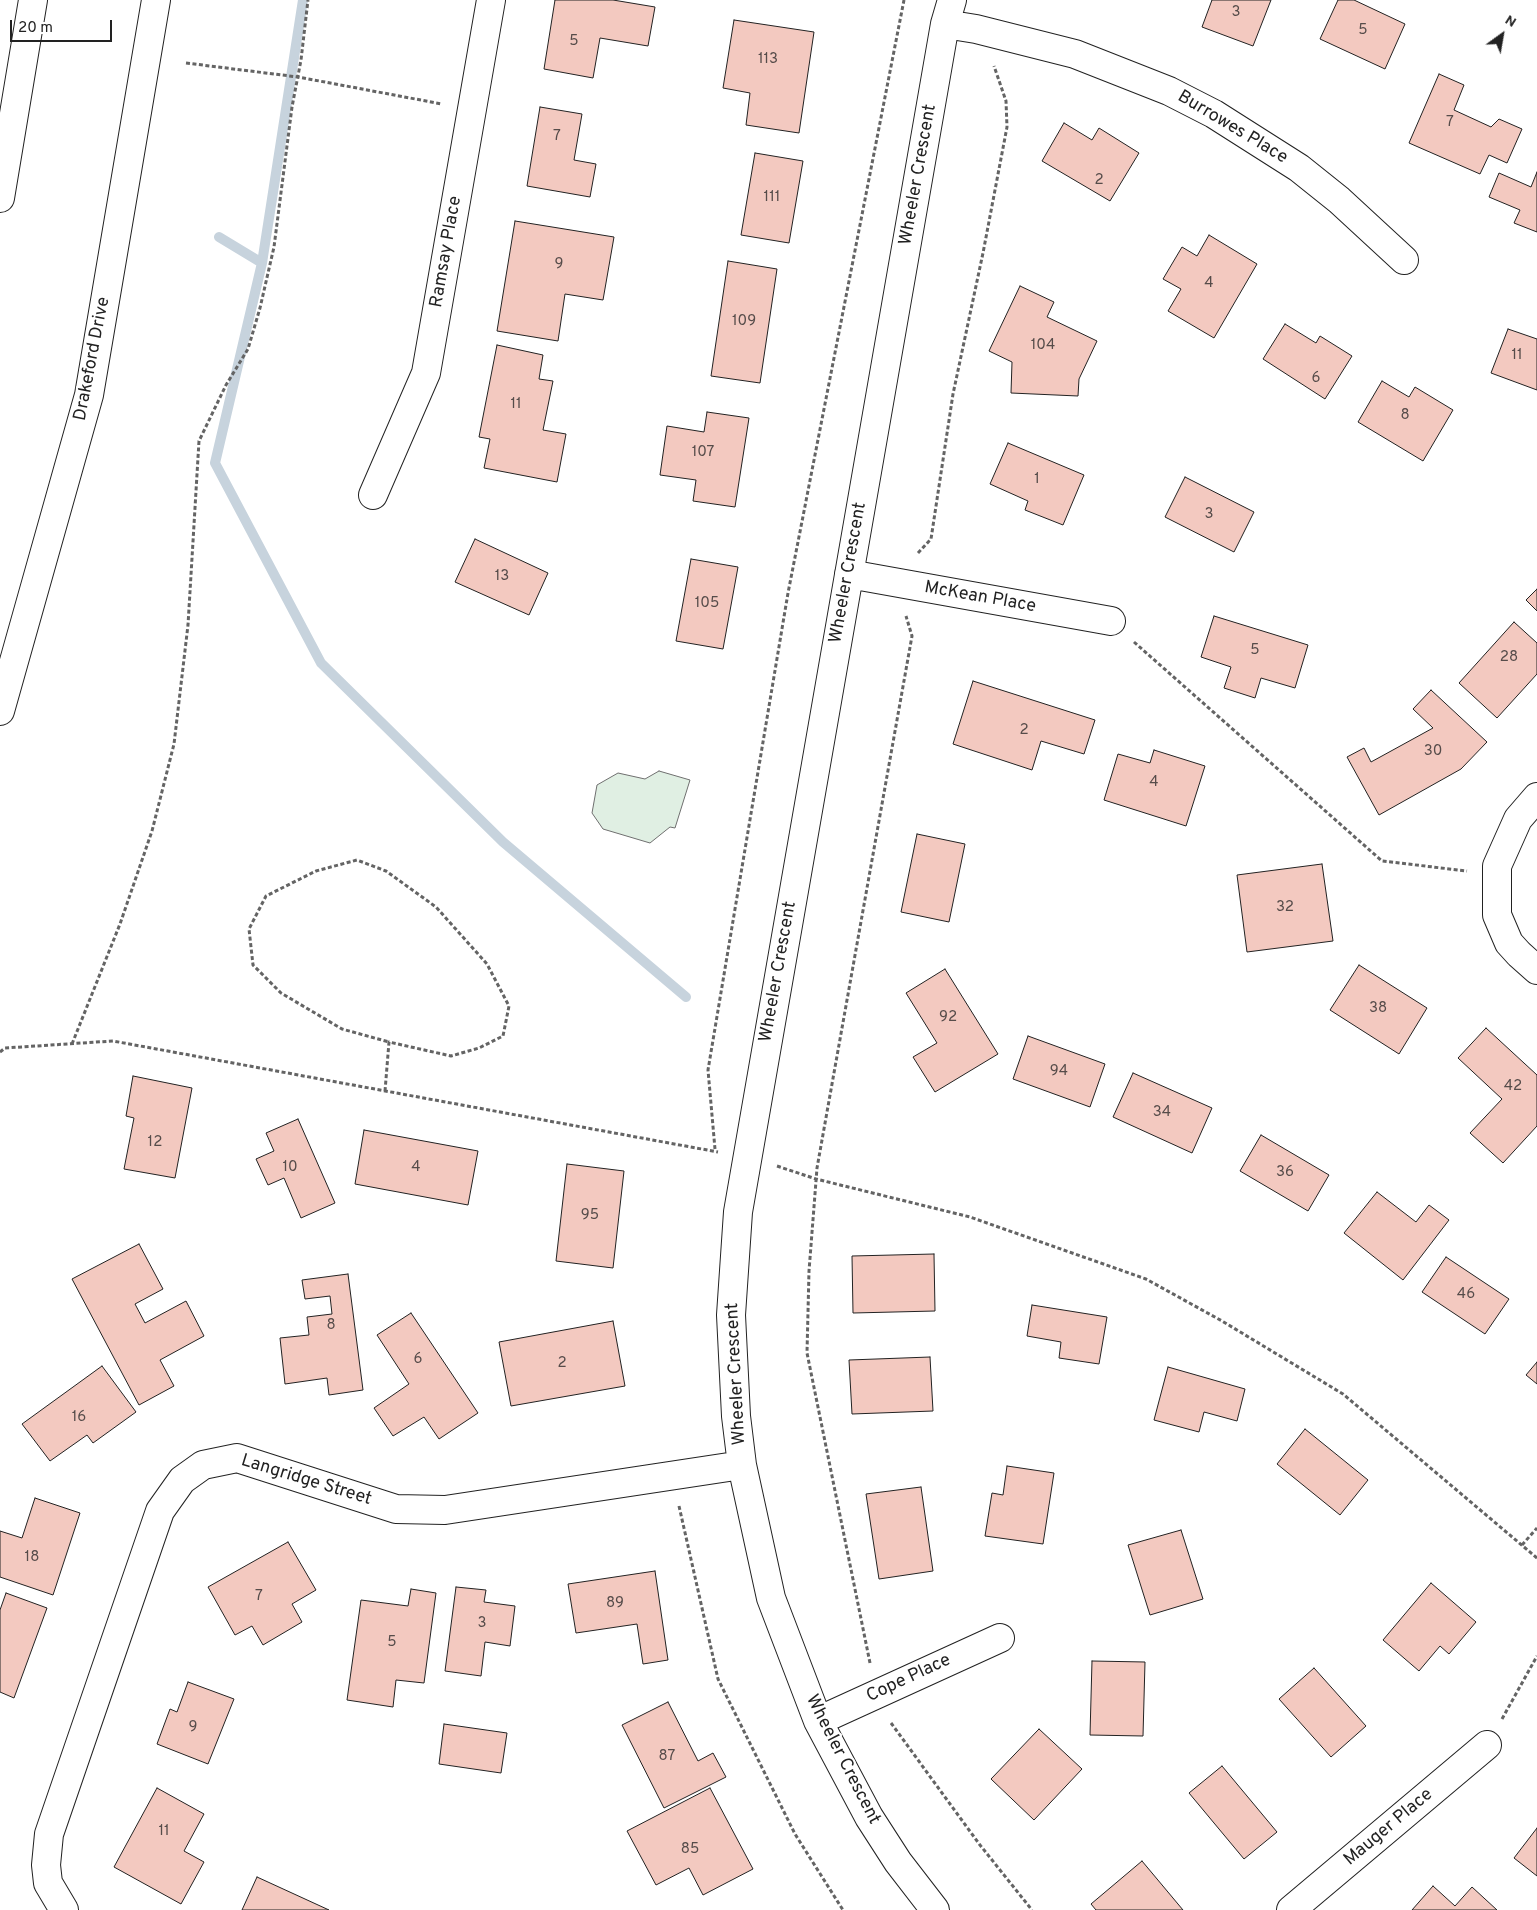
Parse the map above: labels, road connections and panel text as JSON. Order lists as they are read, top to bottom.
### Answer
{
  "streets": {
    "main road": [
      "Burrowes Place",
      "Wheeler Crescent",
      "Ramsay Place",
      "Drakeford Drive",
      "McKean Place",
      "Langridge Street",
      "Cope Place",
      "Mauger Place"
    ]
  },
  "crossings": [
    ["Burrowes Place", "Wheeler Crescent"],
    ["Wheeler Crescent", "McKean Place"],
    ["Wheeler Crescent", "Langridge Street"],
    ["Wheeler Crescent", "Cope Place"]
  ],
  "house_numbers": [
    "3",
    "5",
    "5",
    "113",
    "7",
    "7",
    "2",
    "111",
    "9",
    "4",
    "109",
    "104",
    "11",
    "6",
    "11",
    "8",
    "107",
    "1",
    "3",
    "13",
    "105",
    "5",
    "28",
    "2",
    "30",
    "4",
    "32",
    "38",
    "92",
    "94",
    "42",
    "34",
    "12",
    "10",
    "4",
    "36",
    "95",
    "46",
    "8",
    "6",
    "2",
    "16",
    "18",
    "7",
    "89",
    "3",
    "5",
    "9",
    "87",
    "11",
    "85"
  ],
  "scale_bar": "20 m",
  "north": "top right"
}
